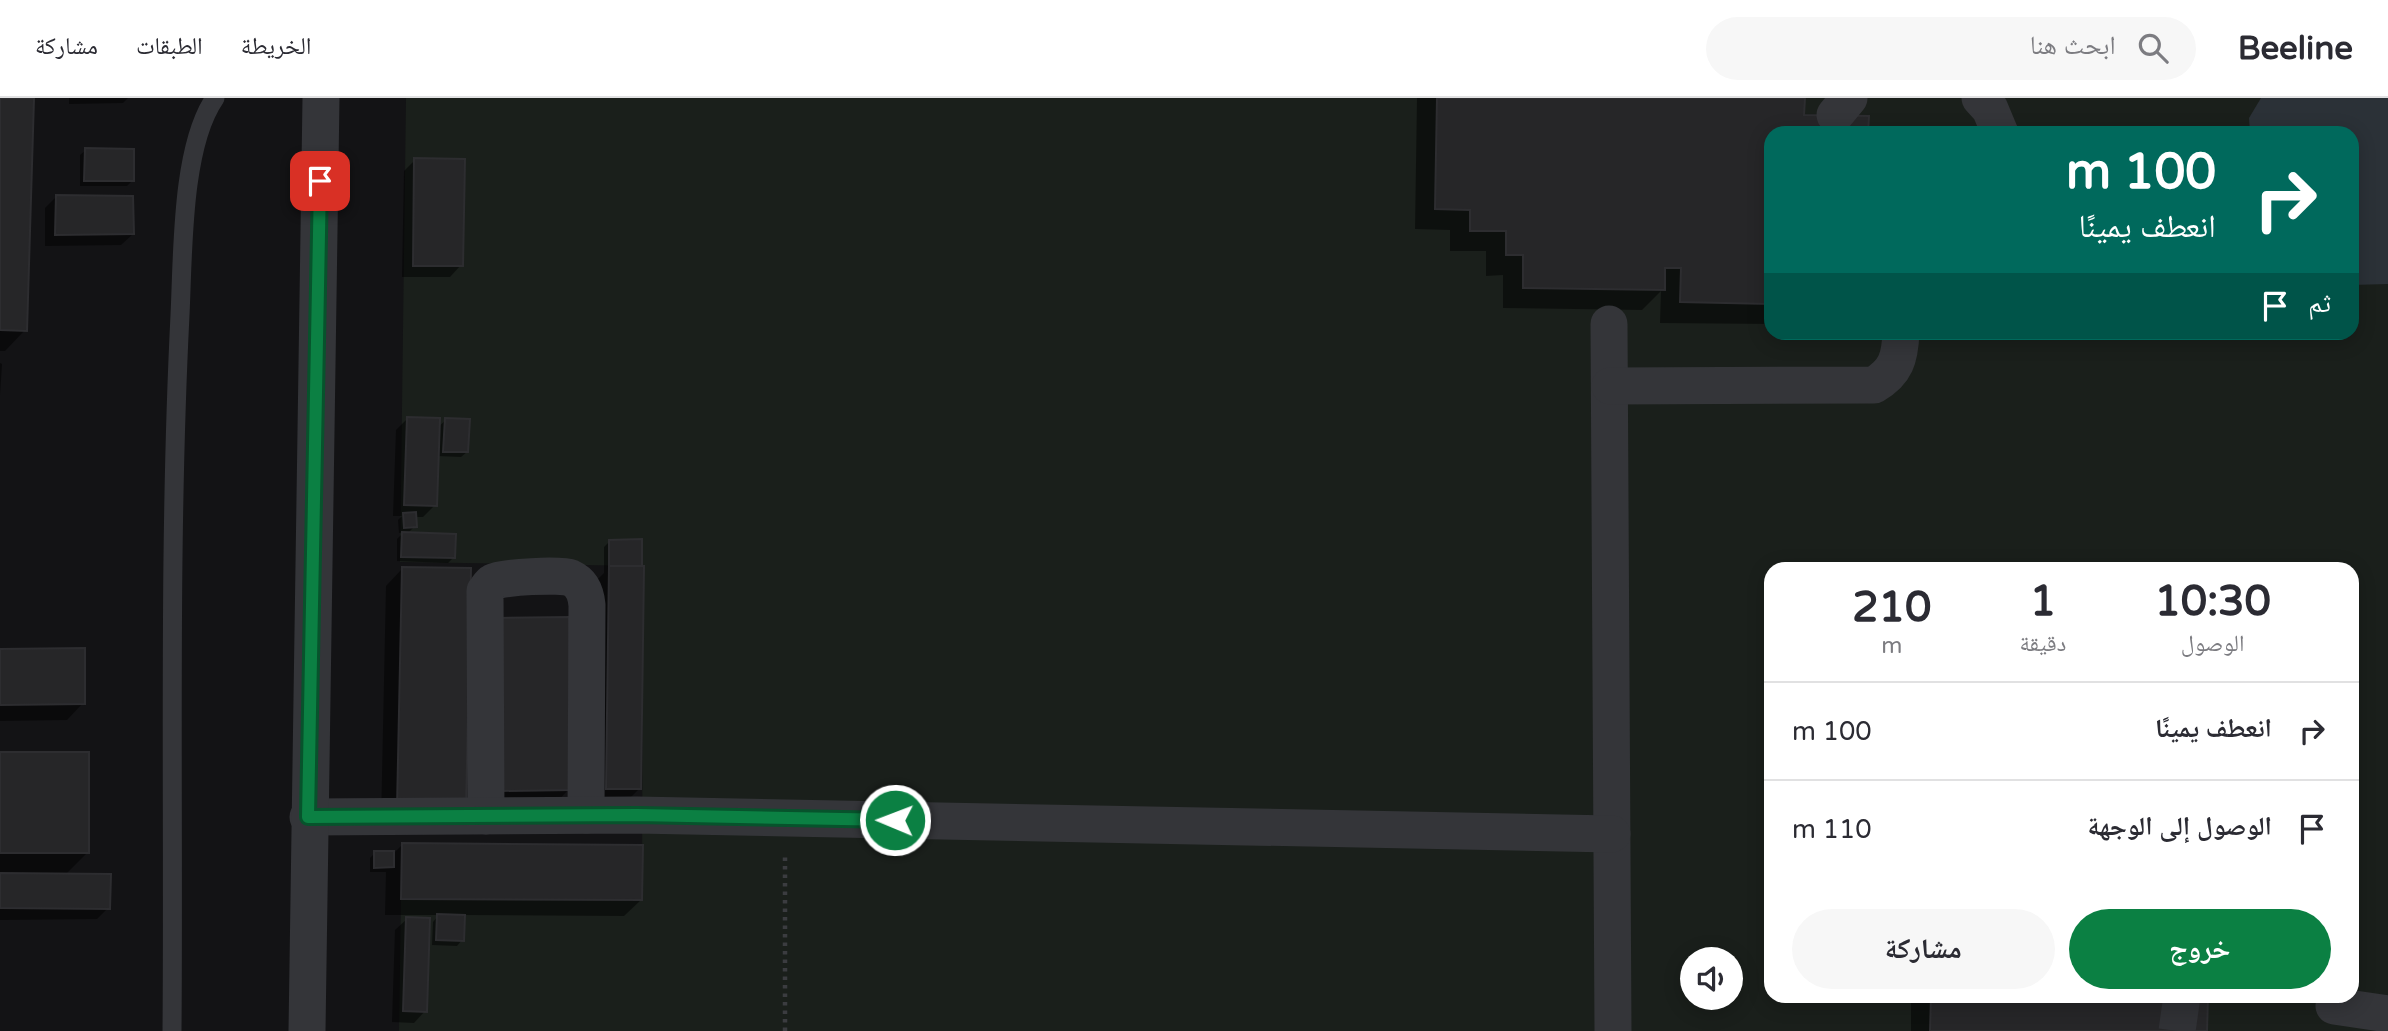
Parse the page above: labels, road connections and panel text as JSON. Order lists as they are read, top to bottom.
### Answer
{
  "page": {
    "header": "Beeline",
    "search": "ابحث هنا",
    "nav": ["الخريطة", "الطبقات", "مشاركة"],
    "turn": ["100 m", "انعطف يمينًا"],
    "then": "ثم",
    "eta": [
      "10:30",
      "الوصول",
      "1",
      "دقيقة",
      "210",
      "m"
    ],
    "list": [
      {
        "name": "انعطف يمينًا",
        "value": "100 m"
      },
      {
        "name": "الوصول إلى الوجهة",
        "value": "110 m"
      }
    ],
    "buttons": ["خروج", "مشاركة"]
  }
}
